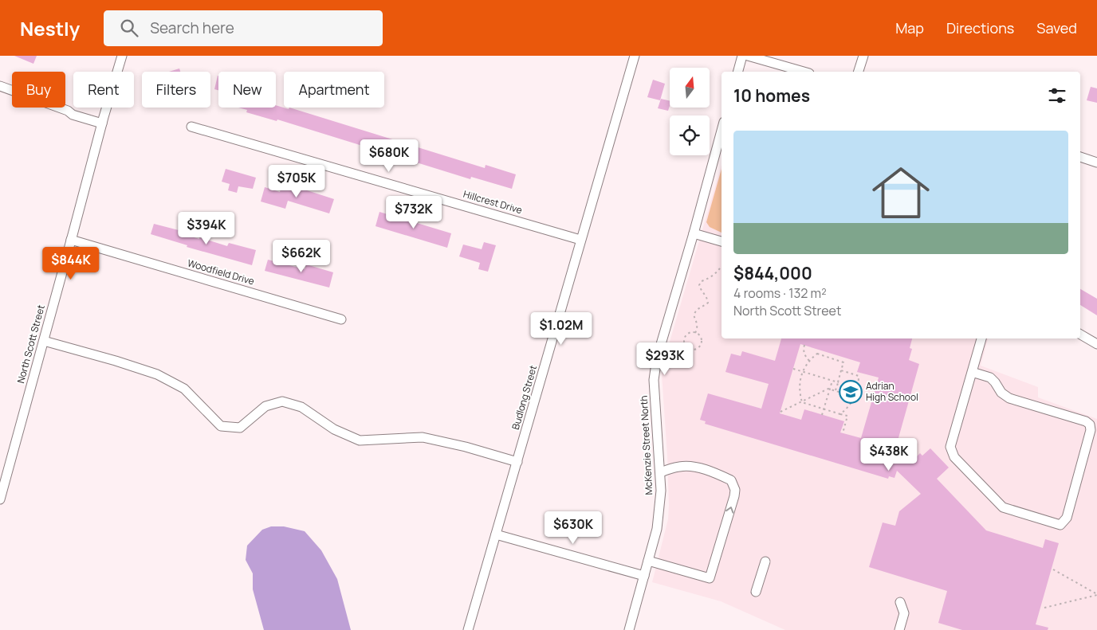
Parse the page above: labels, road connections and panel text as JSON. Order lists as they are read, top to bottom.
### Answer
{
  "streets": {
    "street": [
      "Hillcrest Drive",
      "Woodfield Drive",
      "North Scott Street",
      "Budlong Street",
      "McKenzie Street North"
    ]
  },
  "crossings": [
    ["Hillcrest Drive", "Budlong Street"],
    ["Woodfield Drive", "North Scott Street"]
  ],
  "places": {
    "school or university": ["Adrian High School"]
  },
  "north": "top",
  "page": {
    "header": "Nestly",
    "search": "Search here",
    "nav": ["Map", "Directions", "Saved"],
    "chip": [
      "Buy",
      "Rent",
      "Filters",
      "New",
      "Apartment"
    ],
    "heading": "10 homes",
    "list": [
      {
        "name": "$844,000",
        "note": "4 rooms · 132 m² · North Scott Street"
      }
    ],
    "price": [
      "$680K",
      "$705K",
      "$732K",
      "$394K",
      "$662K",
      "$844K",
      "$1.02M",
      "$293K",
      "$438K",
      "$630K"
    ]
  }
}
